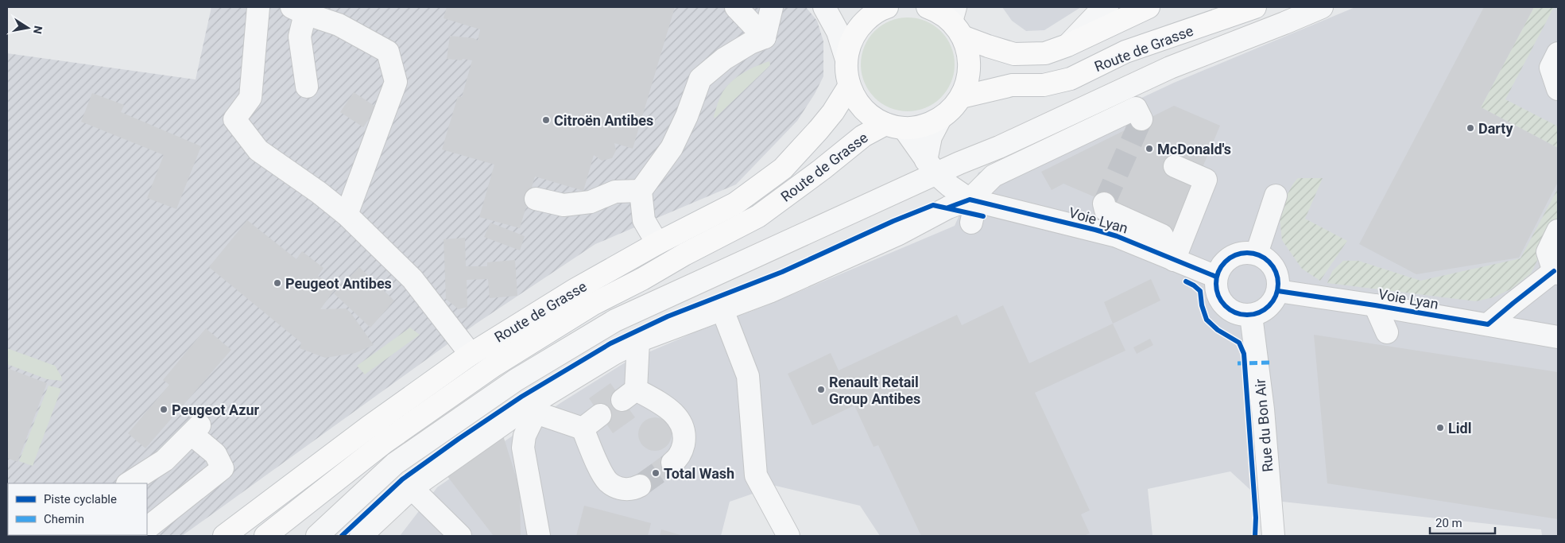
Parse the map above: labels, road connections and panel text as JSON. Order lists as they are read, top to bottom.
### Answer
{
  "streets": {
    "main road": ["Route de Grasse"],
    "street": ["Voie Lyan", "Rue du Bon Air"]
  },
  "crossings": [
    ["Route de Grasse", "Voie Lyan"],
    ["Voie Lyan", "Rue du Bon Air"]
  ],
  "places": [
    "Citroën Antibes",
    "Darty",
    "McDonald's",
    "Peugeot Antibes",
    "Renault Retail Group Antibes",
    "Peugeot Azur",
    "Lidl",
    "Total Wash"
  ],
  "legend": ["Piste cyclable", "Chemin"],
  "scale_bar": "20 m",
  "north": "right"
}
